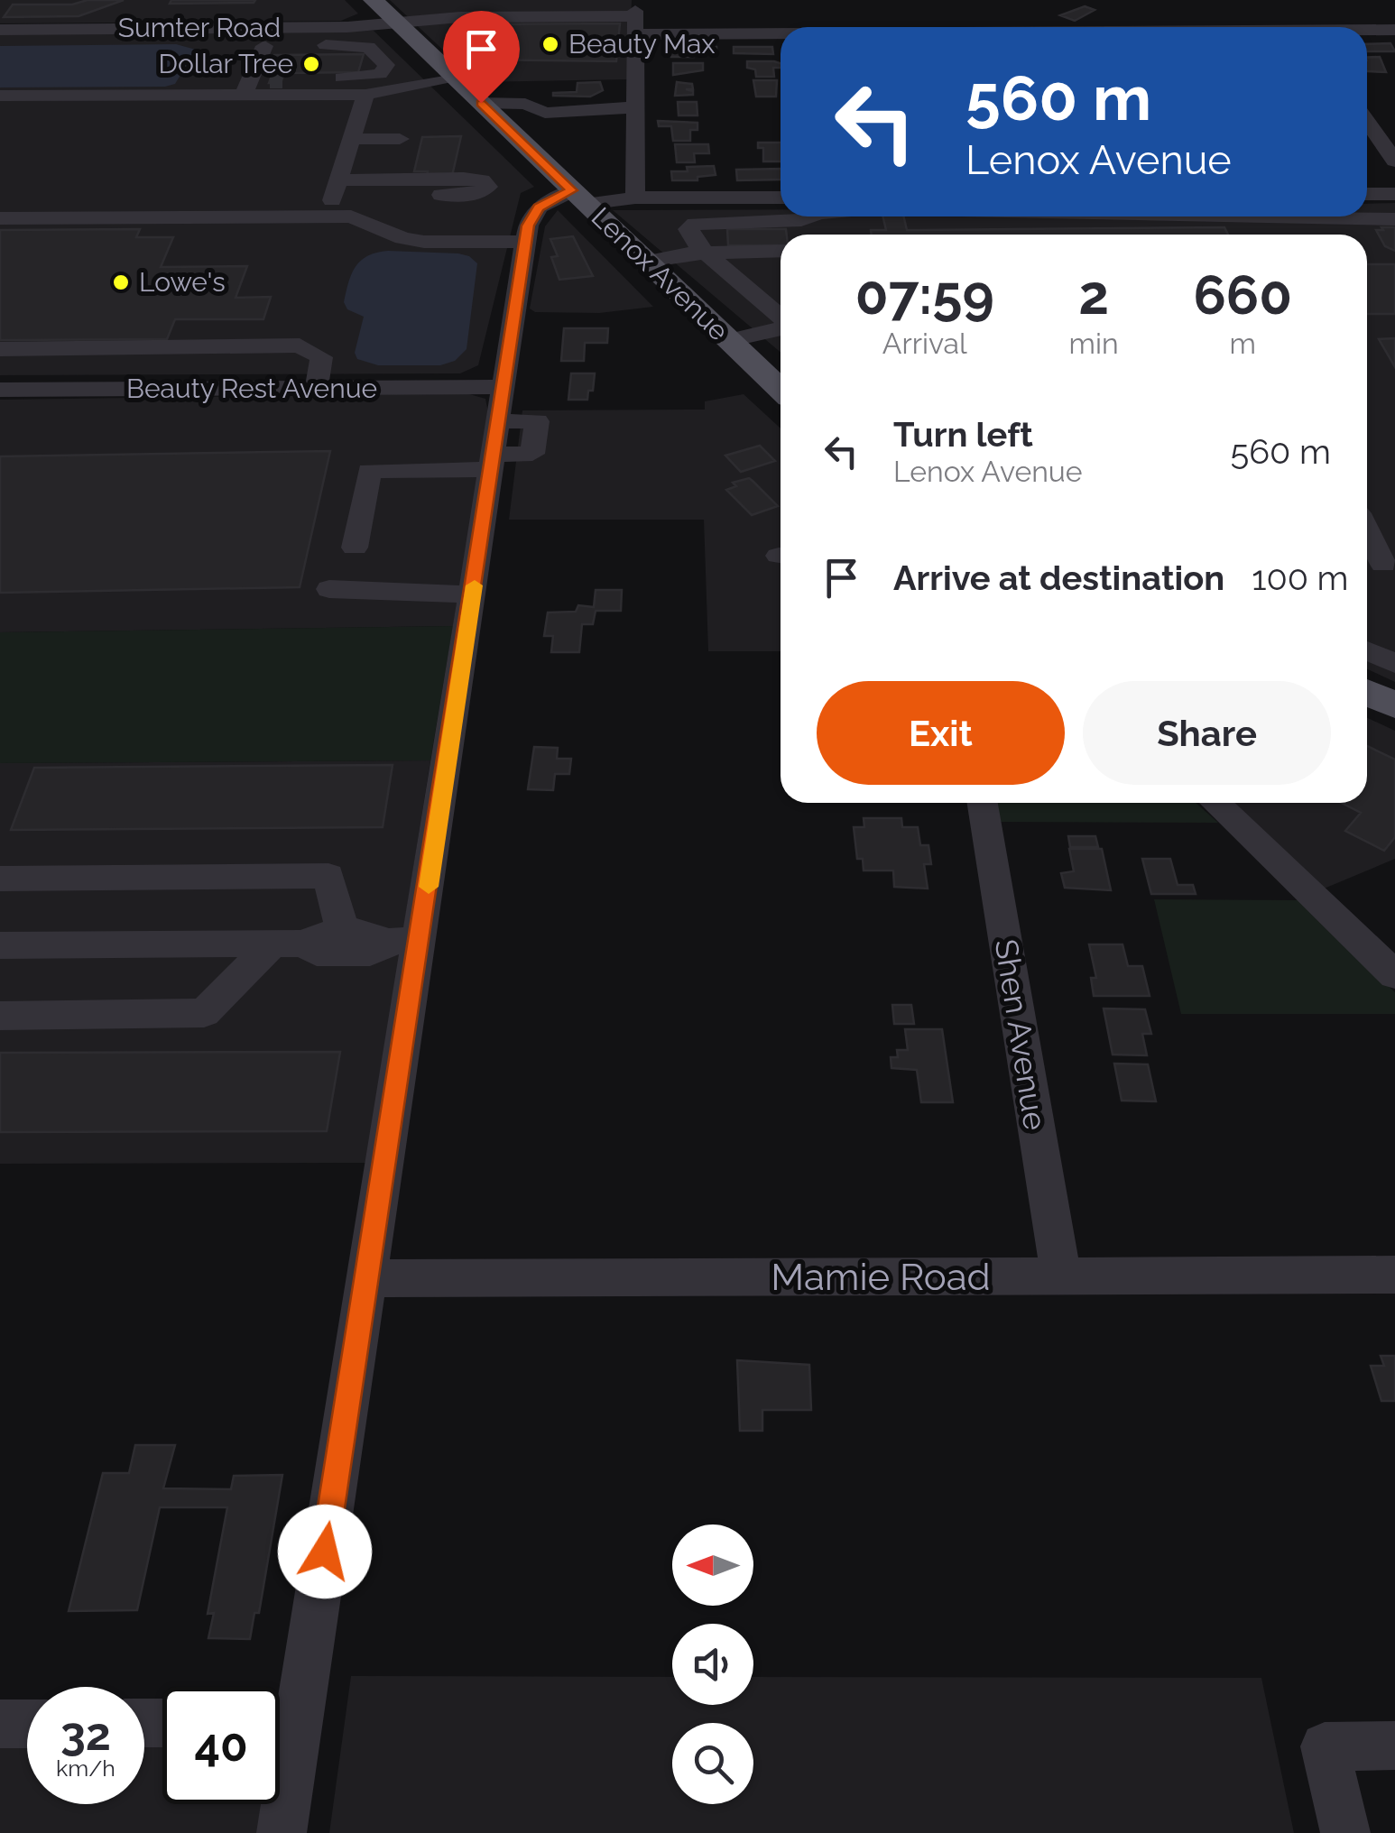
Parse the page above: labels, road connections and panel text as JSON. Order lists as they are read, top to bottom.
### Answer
{
  "streets": {
    "main road": ["Lenox Avenue"],
    "street": [
      "Sumter Road",
      "Beauty Rest Avenue",
      "Shen Avenue",
      "Mamie Road"
    ]
  },
  "crossings": [
    ["Sumter Road", "Lenox Avenue"],
    ["Shen Avenue", "Mamie Road"]
  ],
  "places": ["Beauty Max", "Dollar Tree", "Lowe's"],
  "north": "left",
  "page": {
    "turn": ["560 m", "Lenox Avenue"],
    "eta": [
      "07:59",
      "Arrival",
      "2",
      "min",
      "660",
      "m"
    ],
    "list": [
      {
        "name": "Turn left",
        "note": "Lenox Avenue",
        "value": "560 m"
      },
      {
        "name": "Arrive at destination",
        "value": "100 m"
      }
    ],
    "buttons": ["Exit", "Share"],
    "speed": "32 km/h",
    "limit": "40"
  }
}
